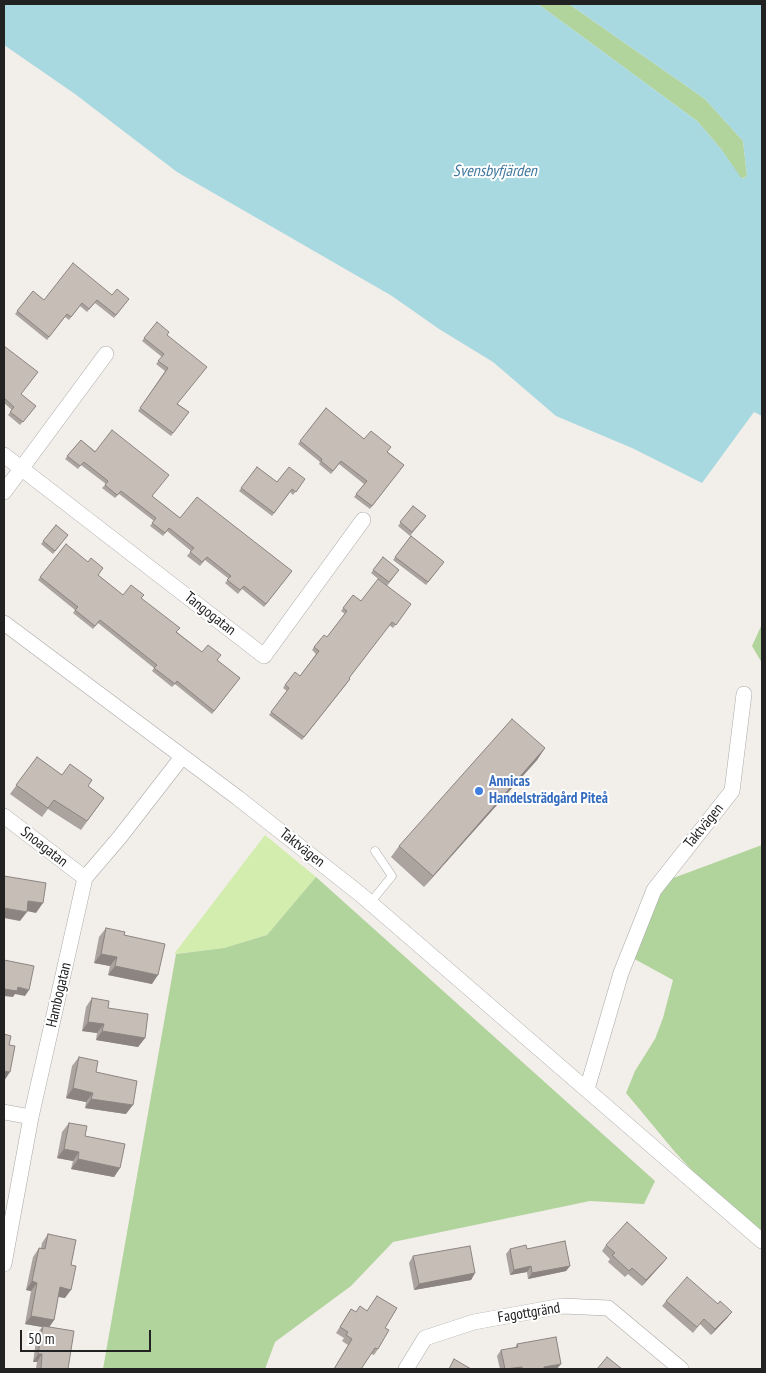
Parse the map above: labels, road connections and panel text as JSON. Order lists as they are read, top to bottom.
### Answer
{
  "streets": {
    "street": [
      "Tangogatan",
      "Taktvägen",
      "Snoagatan",
      "Hambogatan",
      "Fagottgränd"
    ]
  },
  "crossings": [
    ["Taktvägen", "Hambogatan"],
    ["Snoagatan", "Hambogatan"]
  ],
  "water": ["Svensbyfjärden"],
  "places": ["Annicas Handelsträdgård Piteå"],
  "scale_bar": "50 m"
}
